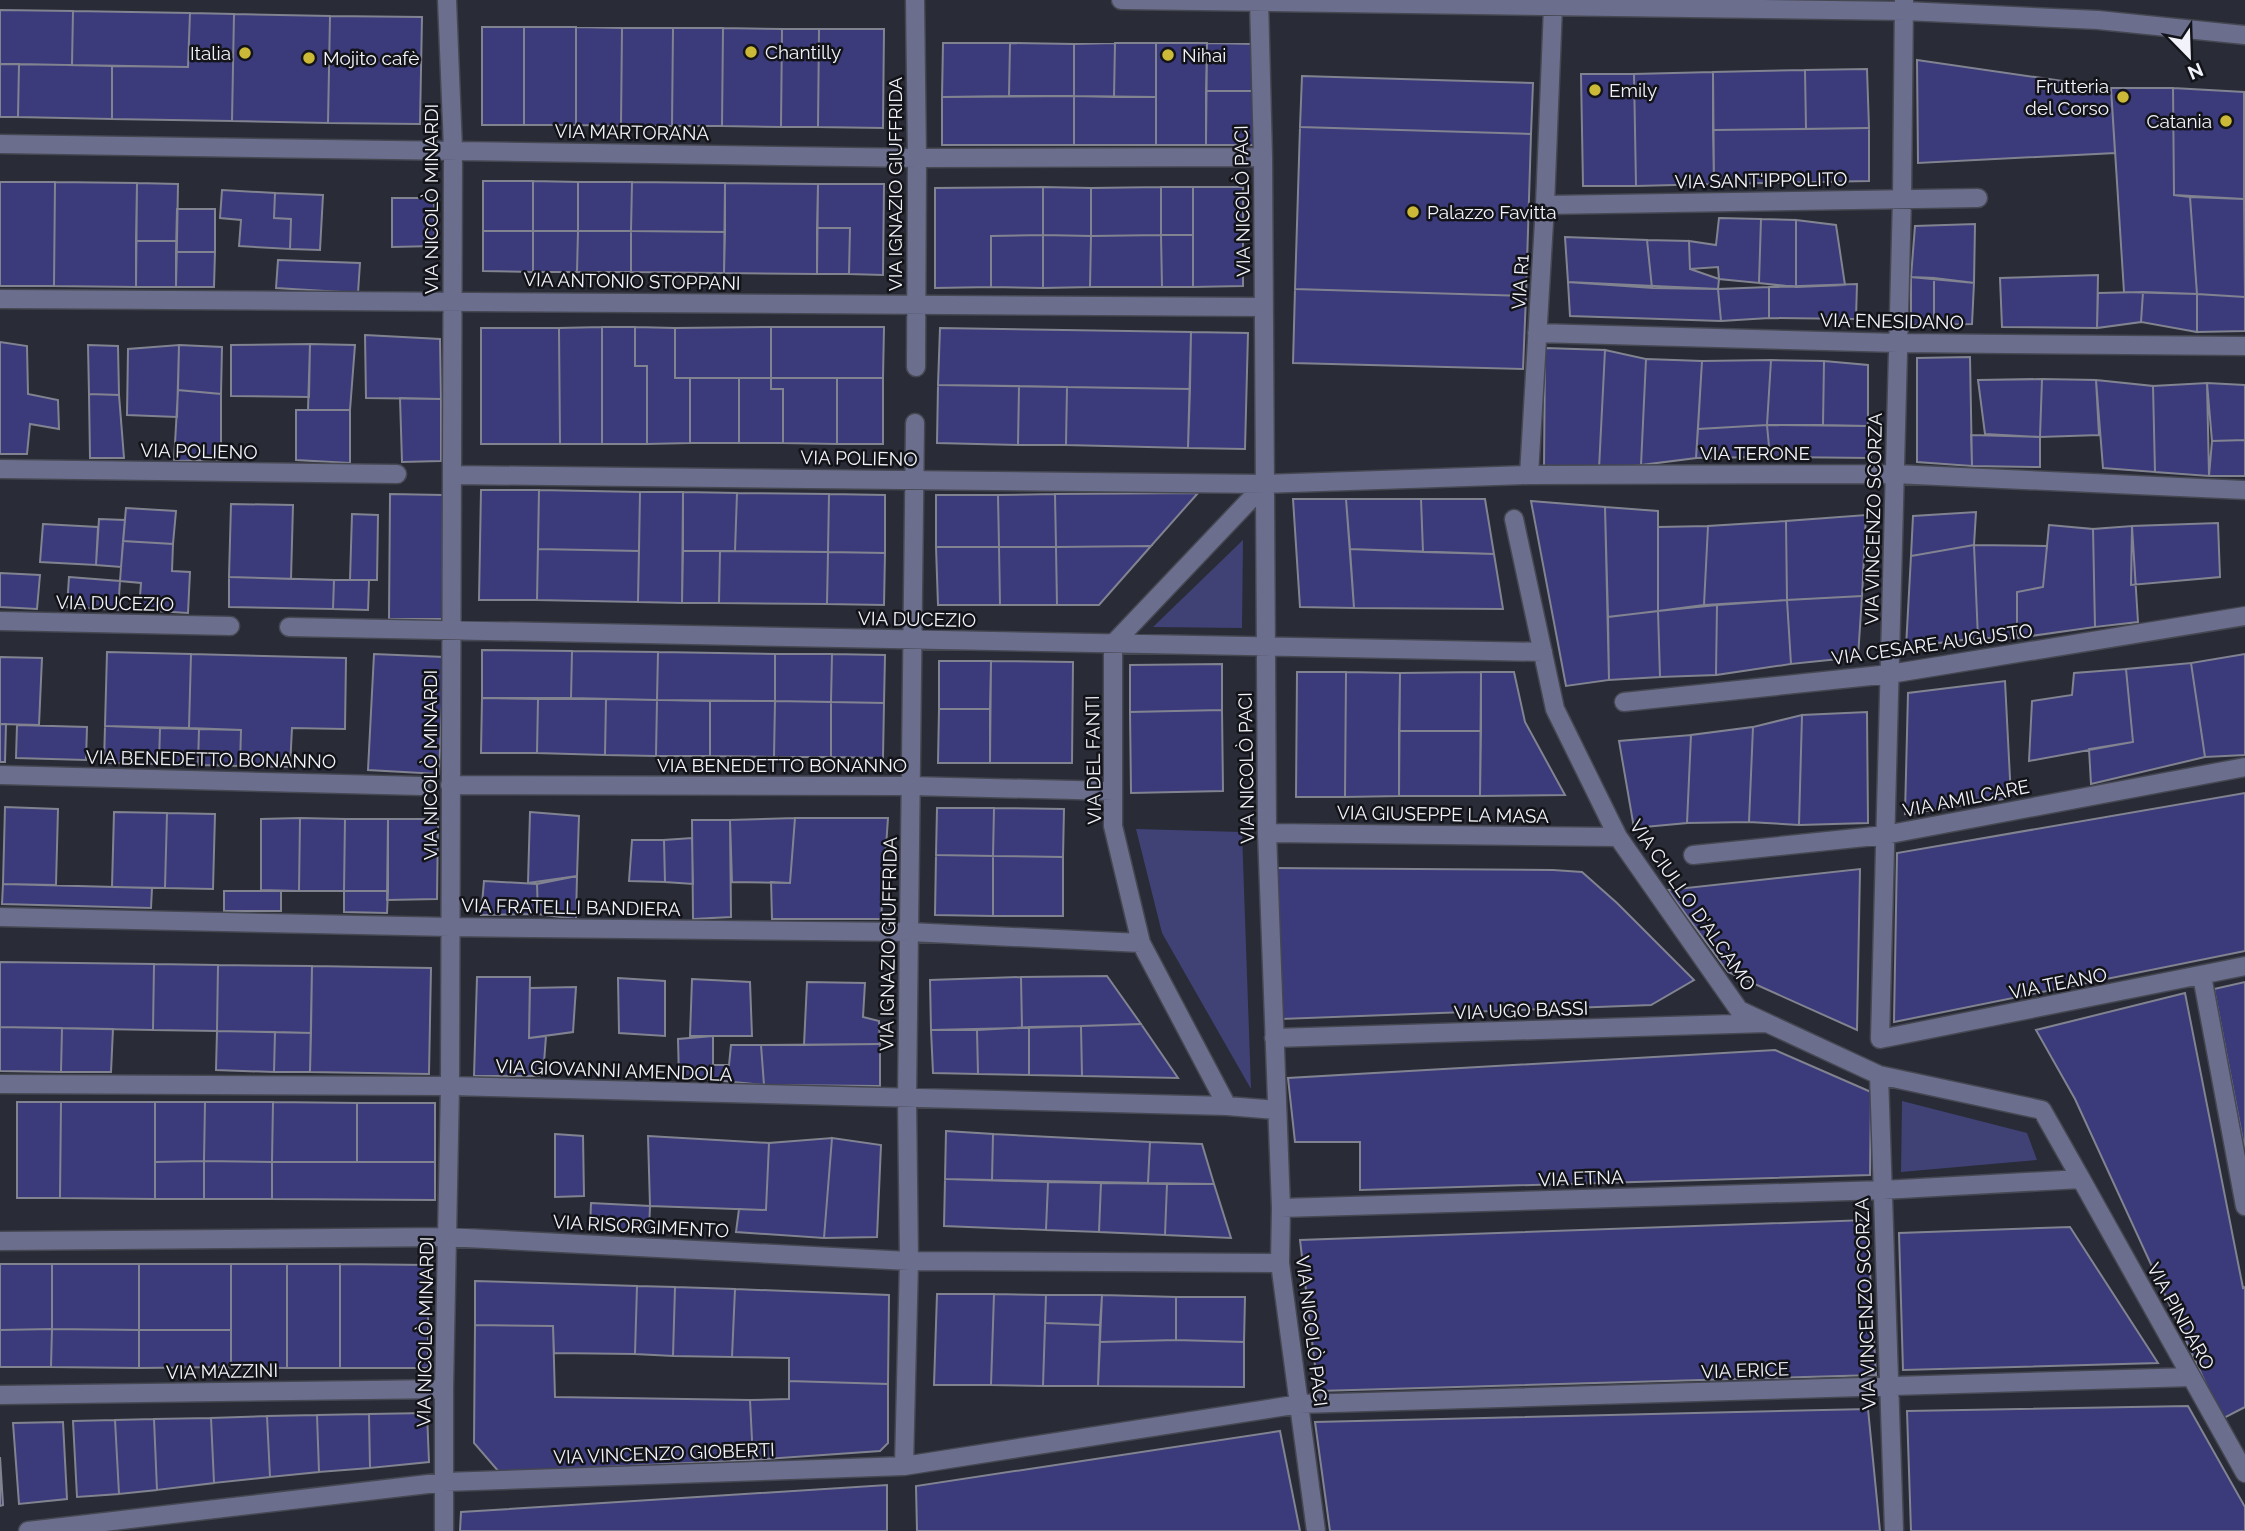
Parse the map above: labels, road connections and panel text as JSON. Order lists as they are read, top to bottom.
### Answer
{
  "streets": {
    "street": [
      "VIA MARTORANA",
      "VIA SANT'IPPOLITO",
      "VIA IGNAZIO GIUFFRIDA",
      "VIA NICOLÒ MINARDI",
      "VIA NICOLÒ PACI",
      "VIA ANTONIO STOPPANI",
      "VIA R1",
      "VIA ENESIDANO",
      "VIA POLIENO",
      "VIA TERONE",
      "VIA VINCENZO SCORZA",
      "VIA DUCEZIO",
      "VIA CESARE AUGUSTO",
      "VIA BENEDETTO BONANNO",
      "VIA DEL FANTI",
      "VIA AMILCARE",
      "VIA GIUSEPPE LA MASA",
      "VIA CIULLO D'ALCAMO",
      "VIA FRATELLI BANDIERA",
      "VIA TEANO",
      "VIA UGO BASSI",
      "VIA GIOVANNI AMENDOLA",
      "VIA ETNA",
      "VIA RISORGIMENTO",
      "VIA PINDARO",
      "VIA ERICE",
      "VIA MAZZINI",
      "VIA VINCENZO GIOBERTI"
    ]
  },
  "crossings": [
    ["VIA MARTORANA", "VIA IGNAZIO GIUFFRIDA"],
    ["VIA MARTORANA", "VIA NICOLÒ MINARDI"],
    ["VIA MARTORANA", "VIA NICOLÒ PACI"],
    ["VIA SANT'IPPOLITO", "VIA R1"],
    ["VIA SANT'IPPOLITO", "VIA VINCENZO SCORZA"],
    ["VIA IGNAZIO GIUFFRIDA", "VIA ANTONIO STOPPANI"],
    ["VIA IGNAZIO GIUFFRIDA", "VIA POLIENO"],
    ["VIA IGNAZIO GIUFFRIDA", "VIA DUCEZIO"],
    ["VIA IGNAZIO GIUFFRIDA", "VIA BENEDETTO BONANNO"],
    ["VIA IGNAZIO GIUFFRIDA", "VIA FRATELLI BANDIERA"],
    ["VIA IGNAZIO GIUFFRIDA", "VIA GIOVANNI AMENDOLA"],
    ["VIA IGNAZIO GIUFFRIDA", "VIA RISORGIMENTO"],
    ["VIA IGNAZIO GIUFFRIDA", "VIA VINCENZO GIOBERTI"],
    ["VIA NICOLÒ MINARDI", "VIA ANTONIO STOPPANI"],
    ["VIA NICOLÒ MINARDI", "VIA POLIENO"],
    ["VIA NICOLÒ MINARDI", "VIA DUCEZIO"],
    ["VIA NICOLÒ MINARDI", "VIA BENEDETTO BONANNO"],
    ["VIA NICOLÒ MINARDI", "VIA FRATELLI BANDIERA"],
    ["VIA NICOLÒ MINARDI", "VIA GIOVANNI AMENDOLA"],
    ["VIA NICOLÒ MINARDI", "VIA RISORGIMENTO"],
    ["VIA NICOLÒ MINARDI", "VIA MAZZINI"],
    ["VIA NICOLÒ MINARDI", "VIA VINCENZO GIOBERTI"],
    ["VIA NICOLÒ PACI", "VIA ANTONIO STOPPANI"],
    ["VIA NICOLÒ PACI", "VIA POLIENO"],
    ["VIA NICOLÒ PACI", "VIA TERONE"],
    ["VIA NICOLÒ PACI", "VIA DUCEZIO"],
    ["VIA NICOLÒ PACI", "VIA GIUSEPPE LA MASA"],
    ["VIA NICOLÒ PACI", "VIA UGO BASSI"],
    ["VIA NICOLÒ PACI", "VIA ETNA"],
    ["VIA NICOLÒ PACI", "VIA RISORGIMENTO"],
    ["VIA NICOLÒ PACI", "VIA ERICE"],
    ["VIA NICOLÒ PACI", "VIA VINCENZO GIOBERTI"],
    ["VIA R1", "VIA ENESIDANO"],
    ["VIA R1", "VIA TERONE"],
    ["VIA ENESIDANO", "VIA VINCENZO SCORZA"],
    ["VIA POLIENO", "VIA TERONE"],
    ["VIA TERONE", "VIA VINCENZO SCORZA"],
    ["VIA VINCENZO SCORZA", "VIA CESARE AUGUSTO"],
    ["VIA VINCENZO SCORZA", "VIA AMILCARE"],
    ["VIA VINCENZO SCORZA", "VIA CIULLO D'ALCAMO"],
    ["VIA VINCENZO SCORZA", "VIA TEANO"],
    ["VIA VINCENZO SCORZA", "VIA ETNA"],
    ["VIA VINCENZO SCORZA", "VIA PINDARO"],
    ["VIA VINCENZO SCORZA", "VIA ERICE"],
    ["VIA DUCEZIO", "VIA DEL FANTI"],
    ["VIA DUCEZIO", "VIA CIULLO D'ALCAMO"],
    ["VIA BENEDETTO BONANNO", "VIA DEL FANTI"],
    ["VIA DEL FANTI", "VIA FRATELLI BANDIERA"],
    ["VIA DEL FANTI", "VIA GIOVANNI AMENDOLA"],
    ["VIA GIUSEPPE LA MASA", "VIA CIULLO D'ALCAMO"],
    ["VIA CIULLO D'ALCAMO", "VIA UGO BASSI"],
    ["VIA CIULLO D'ALCAMO", "VIA PINDARO"],
    ["VIA ETNA", "VIA PINDARO"],
    ["VIA PINDARO", "VIA ERICE"],
    ["VIA ERICE", "VIA VINCENZO GIOBERTI"]
  ],
  "places": [
    "Chantilly",
    "Italia",
    "Nihai",
    "Mojito cafè",
    "Emily",
    "Frutteria del Corso",
    "Catania",
    "Palazzo Favitta"
  ],
  "north": "bottom right"
}
